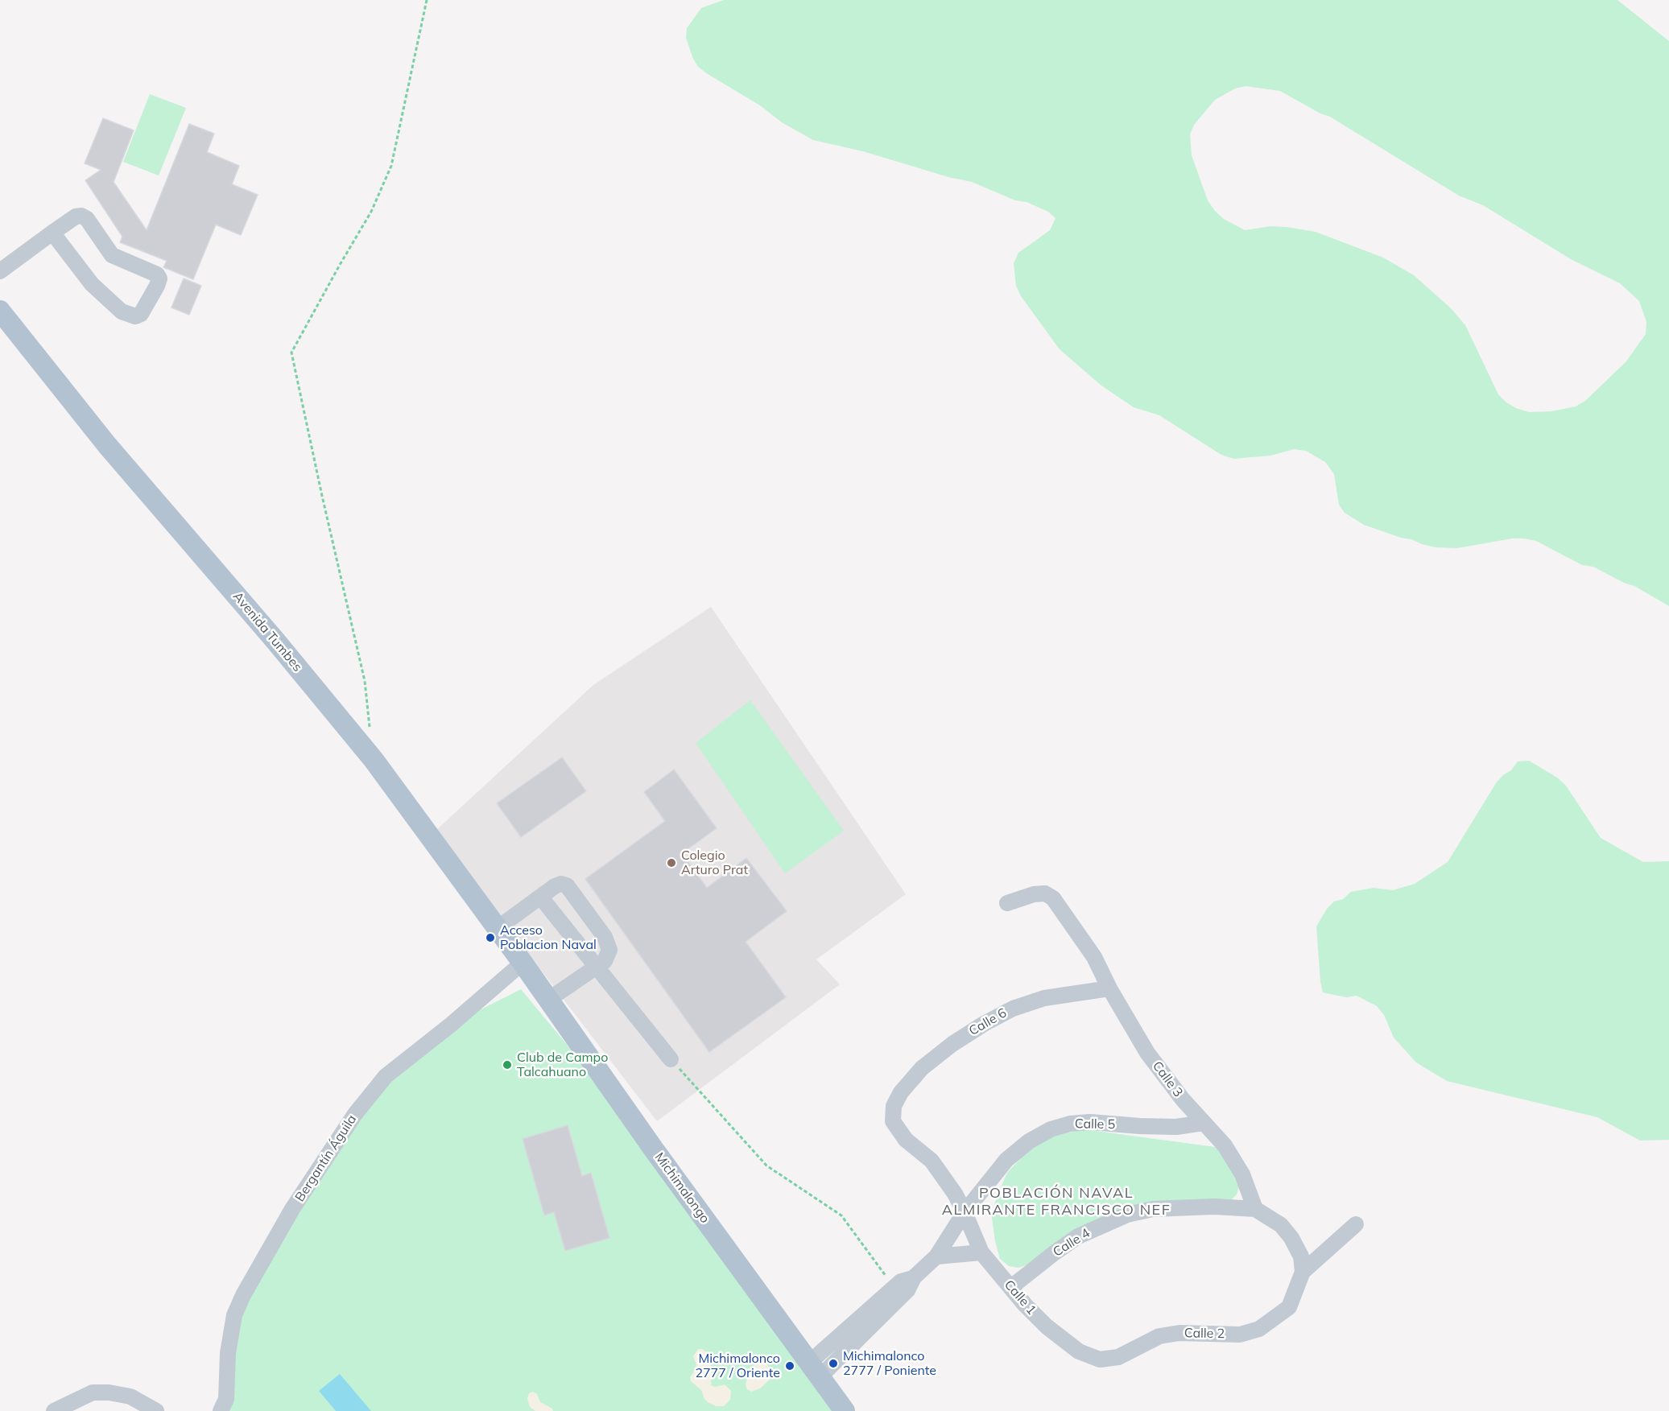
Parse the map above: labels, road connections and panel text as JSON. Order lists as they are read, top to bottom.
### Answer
{
  "streets": {
    "main road": ["Avenida Tumbes", "Michimalongo"],
    "street": [
      "Calle 6",
      "Calle 3",
      "Calle 5",
      "Bergantín Águila",
      "Calle 4",
      "Calle 1",
      "Calle 2"
    ]
  },
  "crossings": [
    ["Avenida Tumbes", "Bergantín Águila"],
    ["Avenida Tumbes", "Michimalongo"],
    ["Calle 6", "Calle 3"],
    ["Calle 6", "Calle 1"],
    ["Calle 3", "Calle 5"],
    ["Calle 3", "Calle 4"],
    ["Calle 5", "Calle 1"],
    ["Bergantín Águila", "Michimalongo"],
    ["Calle 4", "Calle 1"],
    ["Calle 1", "Calle 2"]
  ],
  "districts": ["POBLACIÓN NAVAL ALMIRANTE FRANCISCO NEF"],
  "places": [
    "Colegio Arturo Prat",
    "Acceso Poblacion Naval",
    "Club de Campo Talcahuano",
    "Michimalonco 2777 / Poniente",
    "Michimalonco 2777 / Oriente"
  ]
}
